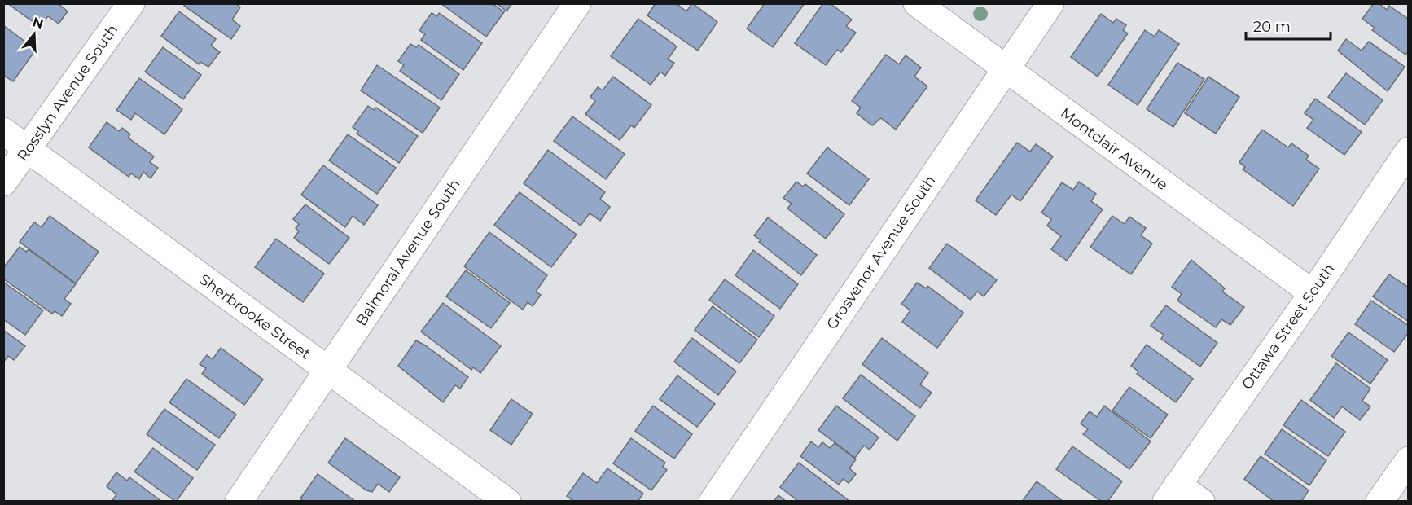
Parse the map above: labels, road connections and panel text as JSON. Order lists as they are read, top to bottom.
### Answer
{
  "streets": {
    "street": [
      "Rosslyn Avenue South",
      "Montclair Avenue",
      "Balmoral Avenue South",
      "Grosvenor Avenue South",
      "Sherbrooke Street",
      "Ottawa Street South"
    ]
  },
  "crossings": [
    ["Rosslyn Avenue South", "Sherbrooke Street"],
    ["Montclair Avenue", "Grosvenor Avenue South"],
    ["Montclair Avenue", "Ottawa Street South"],
    ["Balmoral Avenue South", "Sherbrooke Street"]
  ],
  "scale_bar": "20 m",
  "north": "top"
}
